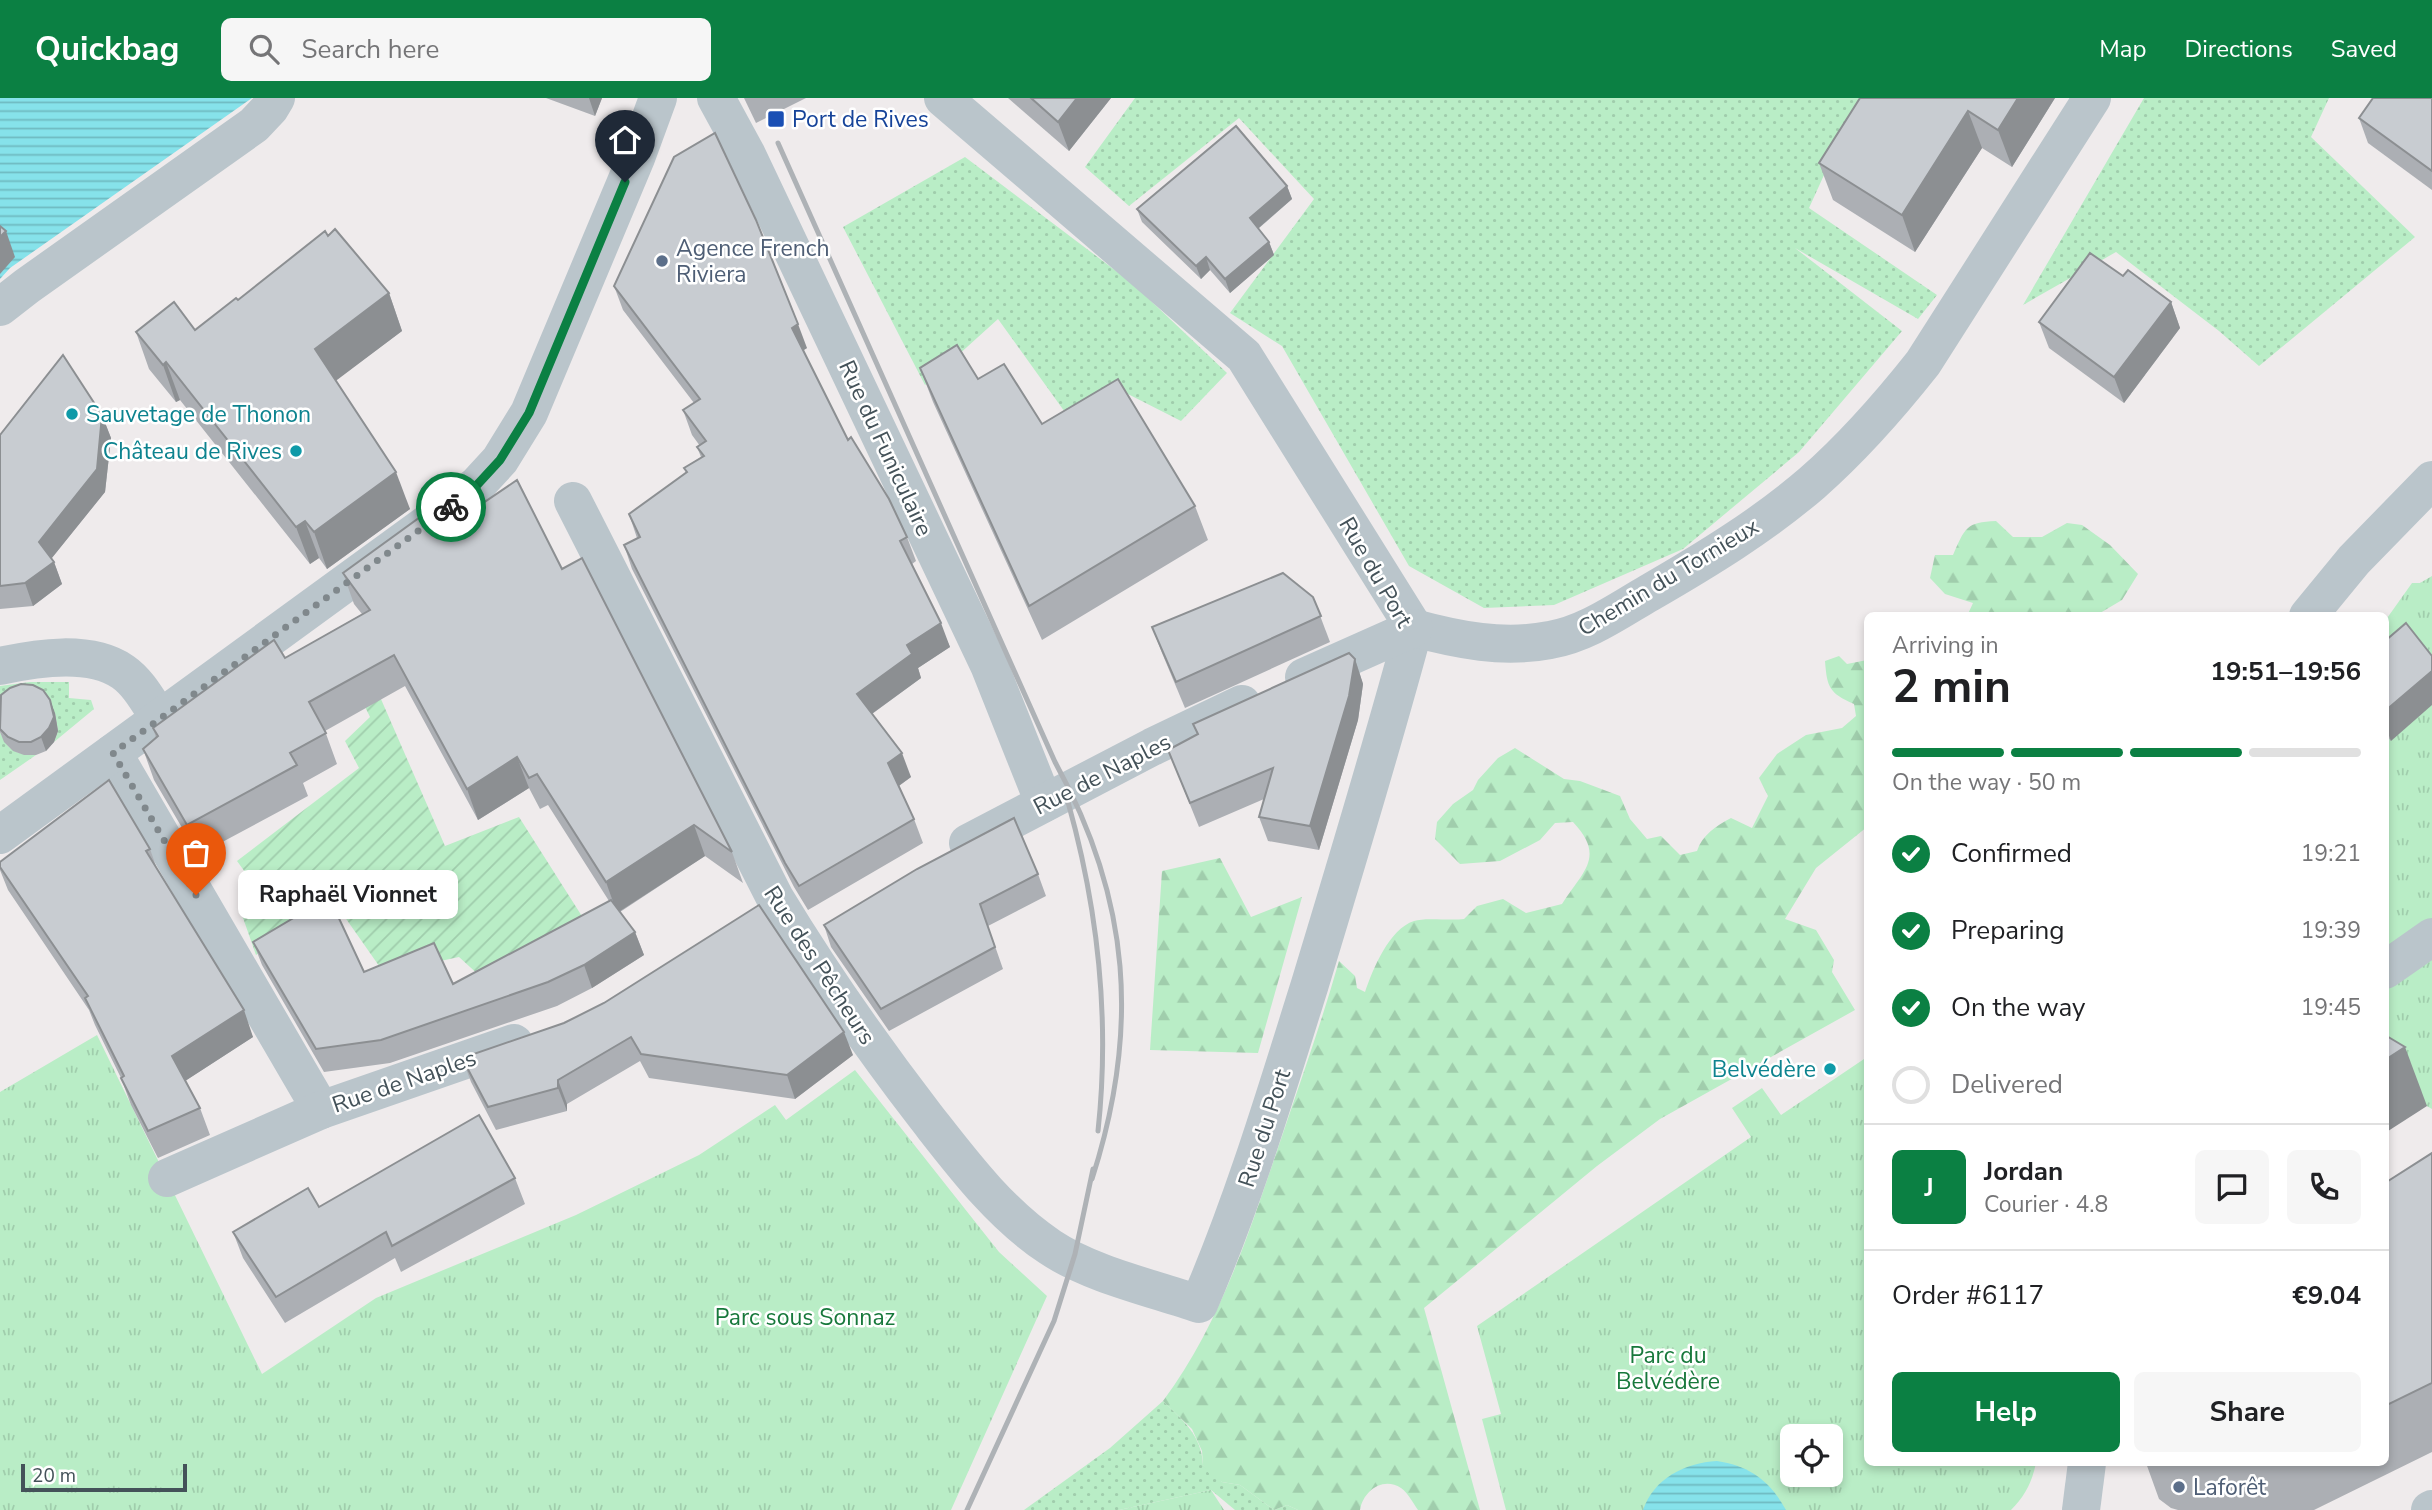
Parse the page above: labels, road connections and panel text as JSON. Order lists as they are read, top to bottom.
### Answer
{
  "streets": {
    "street": [
      "Rue du Funiculaire",
      "Rue du Port",
      "Chemin du Tornieux",
      "Rue de Naples",
      "Rue des Pêcheurs"
    ]
  },
  "crossings": [
    ["Rue du Funiculaire", "Rue de Naples"],
    ["Rue du Port", "Chemin du Tornieux"],
    ["Rue du Port", "Rue de Naples"],
    ["Rue du Port", "Rue des Pêcheurs"],
    ["Chemin du Tornieux", "Rue de Naples"]
  ],
  "parks": ["Parc sous Sonnaz", "Parc du Belvédère"],
  "places": {
    "transit": ["Port de Rives"],
    "other": [
      "Agence French Riviera",
      "Sauvetage de Thonon",
      "Château de Rives",
      "Raphaël Vionnet",
      "Belvédère",
      "Laforêt"
    ]
  },
  "scale_bar": "20 m",
  "page": {
    "header": "Quickbag",
    "search": "Search here",
    "nav": ["Map", "Directions", "Saved"],
    "heading": ["2 min", "Arriving in", "19:51–19:56"],
    "panel": [
      "Jordan",
      "Courier · 4.8",
      "Order #6117",
      "€9.04"
    ],
    "bar": "On the way · 50 m",
    "list": [
      ["Confirmed", "19:21"],
      ["Preparing", "19:39"],
      ["On the way", "19:45"],
      "Delivered"
    ],
    "bubble": "Raphaël Vionnet",
    "round": "J",
    "buttons": ["Help", "Share"],
    "scale": "20 m"
  }
}
